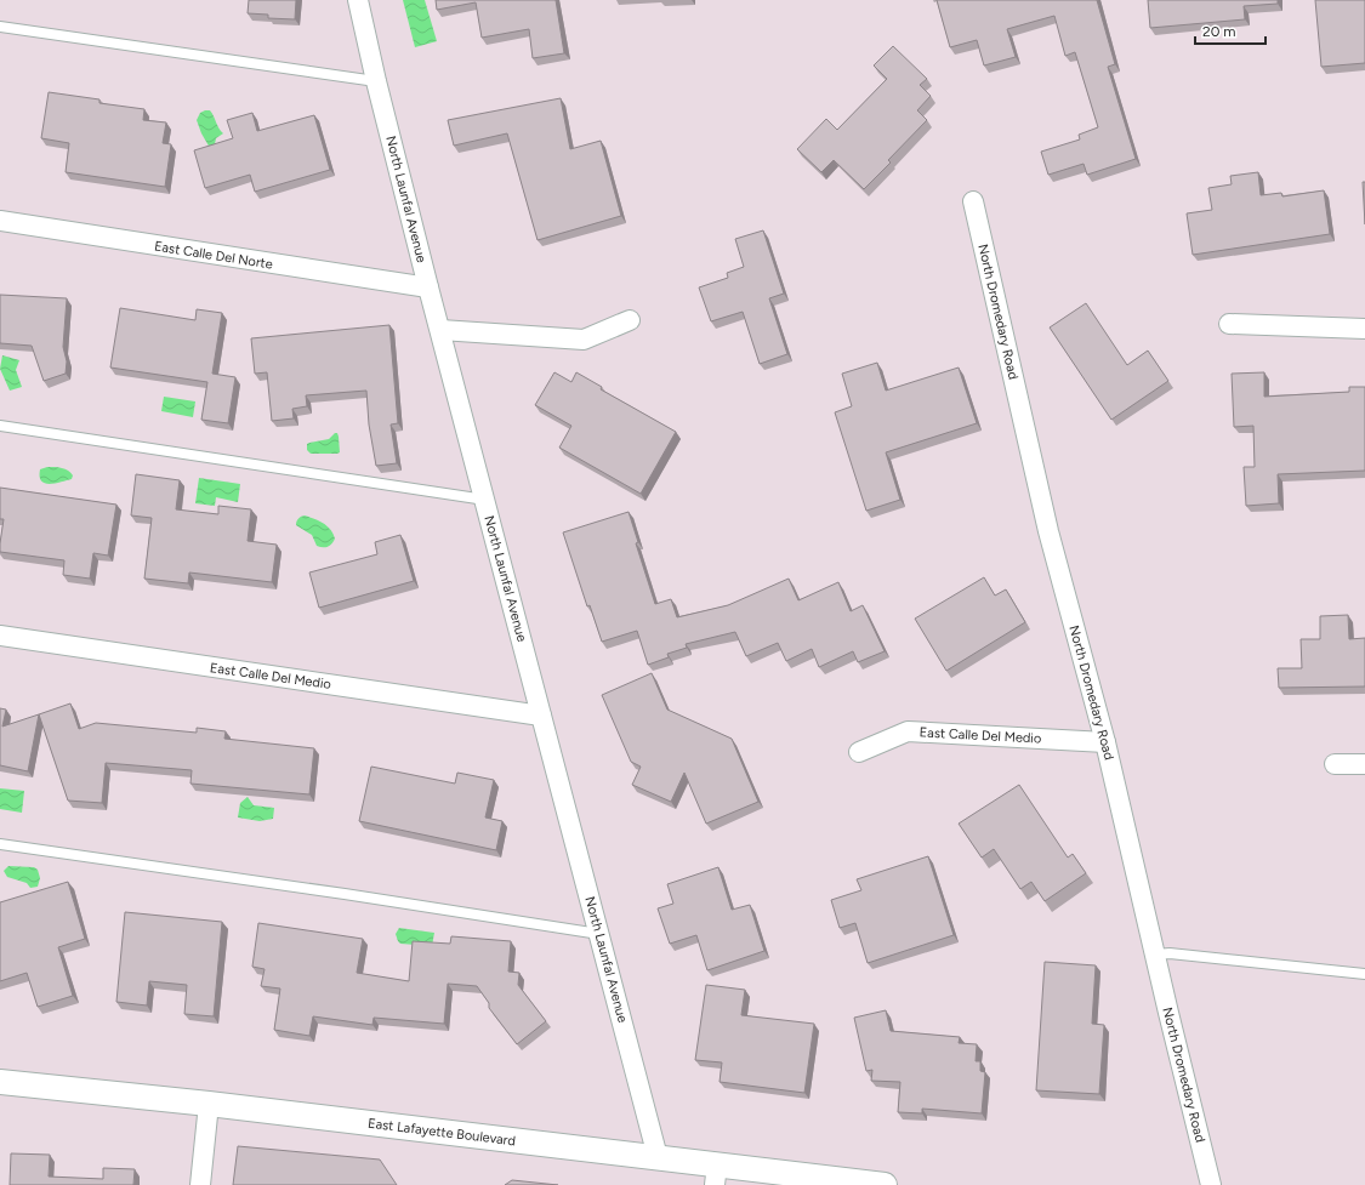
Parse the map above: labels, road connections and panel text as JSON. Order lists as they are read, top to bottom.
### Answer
{
  "streets": {
    "street": [
      "North Launfal Avenue",
      "East Calle Del Norte",
      "North Dromedary Road",
      "East Calle Del Medio",
      "East Lafayette Boulevard"
    ]
  },
  "crossings": [
    ["North Launfal Avenue", "East Calle Del Norte"],
    ["North Launfal Avenue", "East Calle Del Medio"],
    ["North Launfal Avenue", "East Lafayette Boulevard"],
    ["North Dromedary Road", "East Calle Del Medio"]
  ],
  "scale_bar": "20 m"
}
